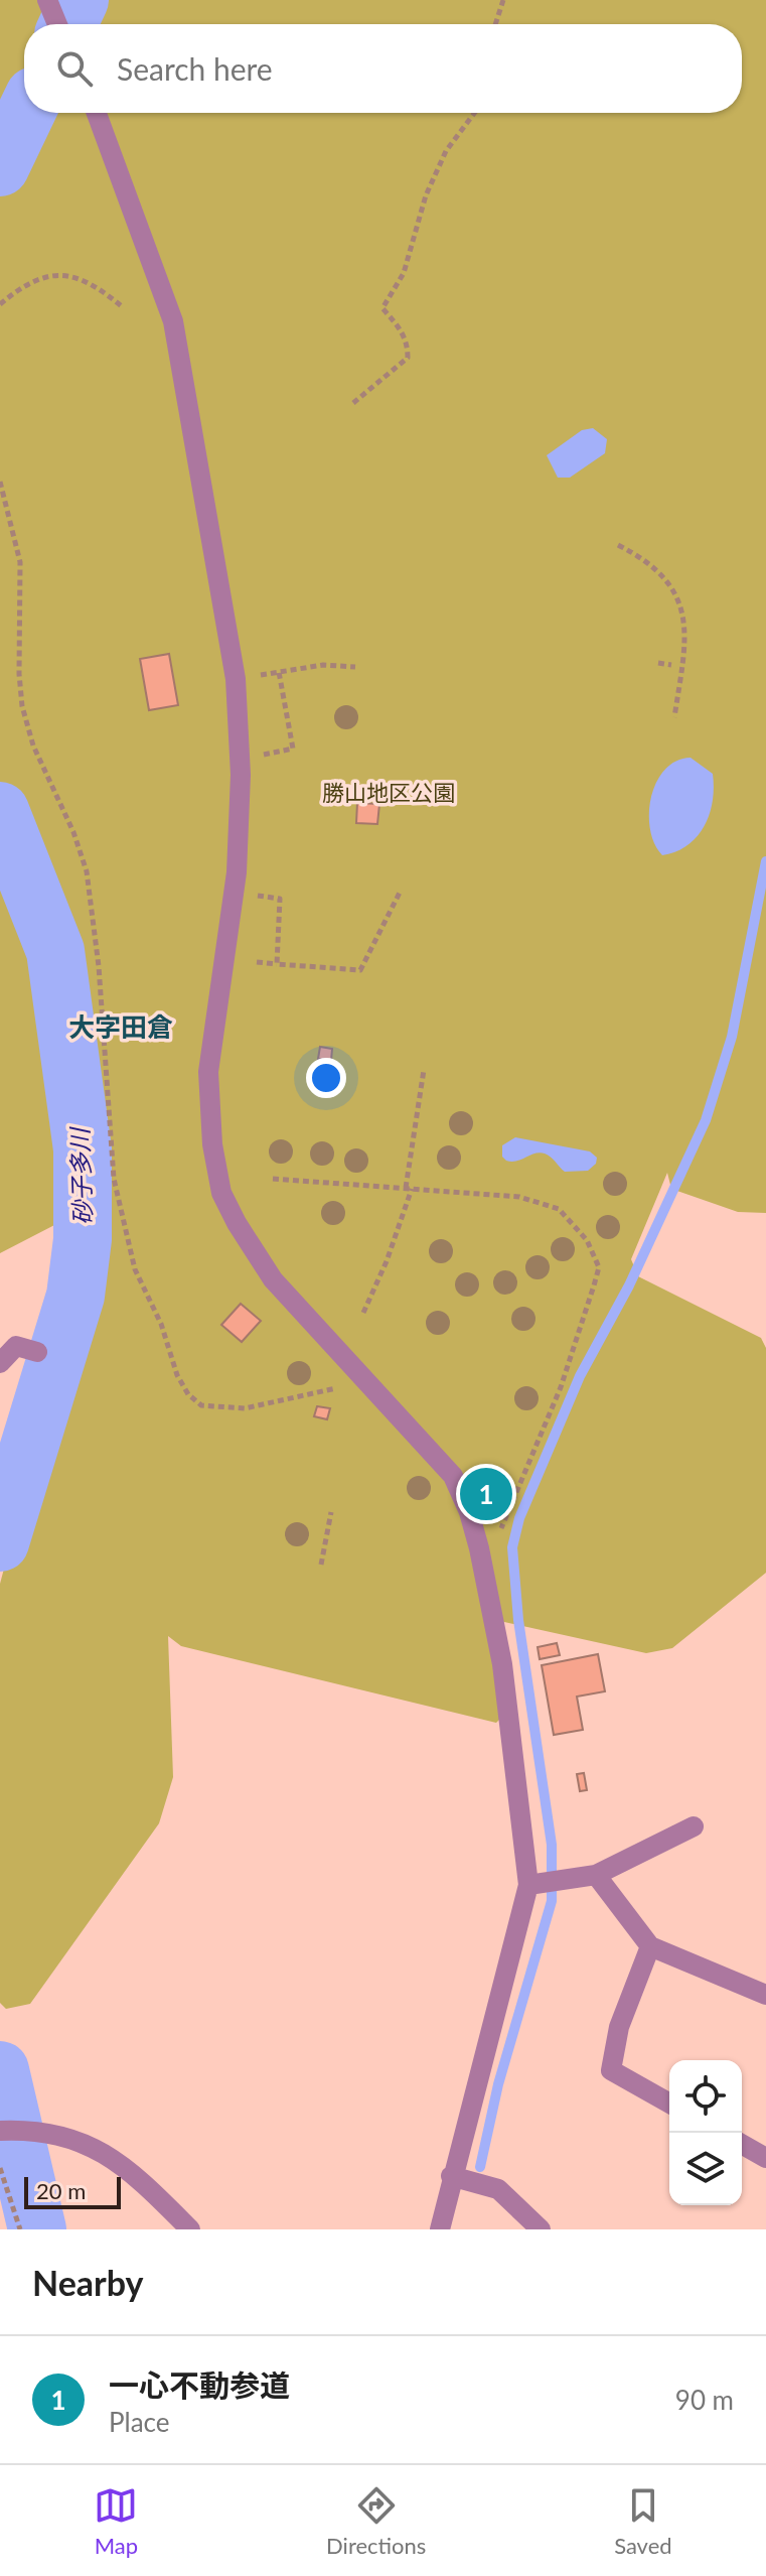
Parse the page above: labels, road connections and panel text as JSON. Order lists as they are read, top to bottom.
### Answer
{
  "districts": ["大字田倉"],
  "water": ["砂子多川"],
  "parks": ["勝山地区公園"],
  "scale_bar": "20 m",
  "page": {
    "search": "Search here",
    "pins": "1",
    "scale": "20 m",
    "heading": "Nearby",
    "list": [
      {
        "mark": "1",
        "name": "一心不動参道",
        "note": "Place",
        "value": "90 m"
      }
    ],
    "nav": ["Map", "Directions", "Saved"]
  }
}
